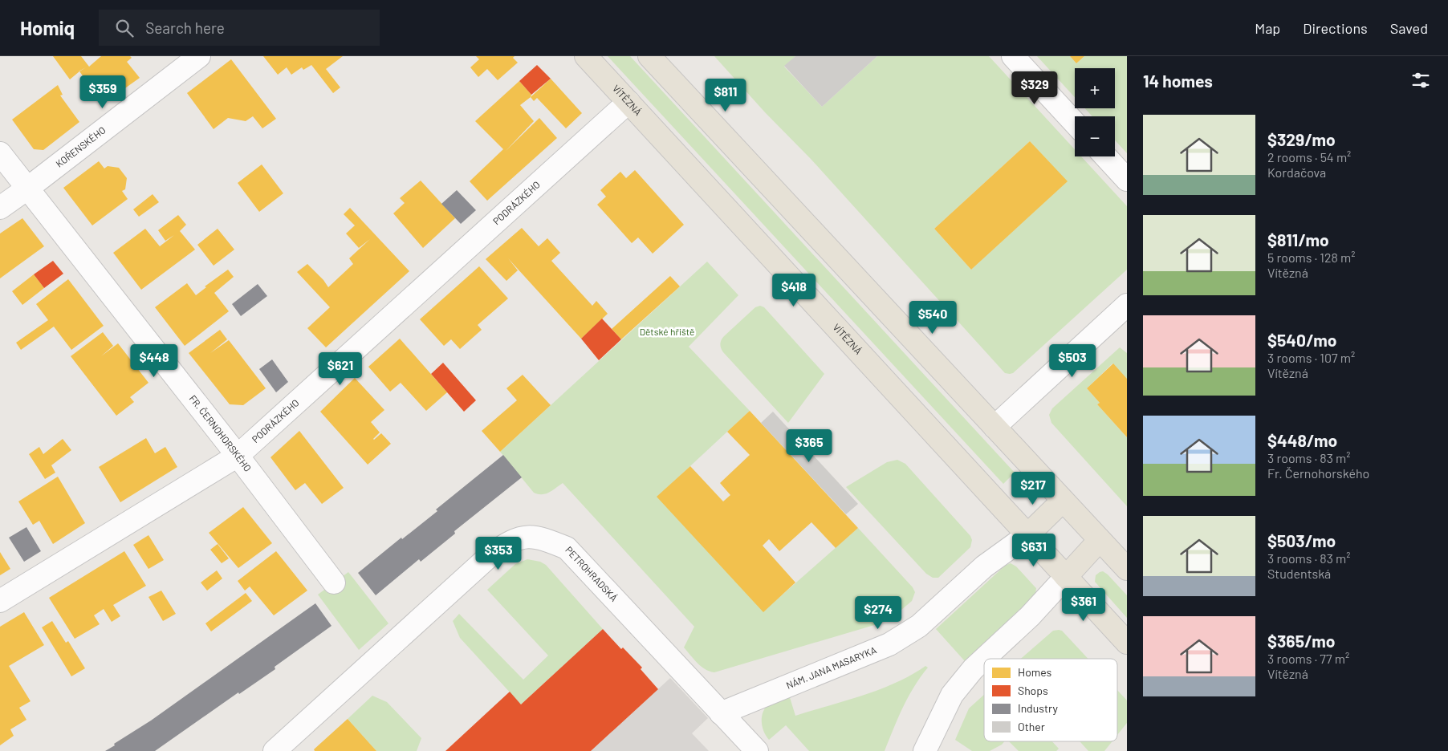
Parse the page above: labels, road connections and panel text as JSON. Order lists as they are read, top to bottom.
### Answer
{
  "streets": {
    "main road": ["VÍTĚZNÁ"],
    "street": [
      "KOŘENSKÉHO",
      "PODRÁZKÉHO",
      "FR. ČERNOHORSKÉHO",
      "PETROHRADSKÁ",
      "NÁM. JANA MASARYKA"
    ]
  },
  "crossings": [
    ["VÍTĚZNÁ", "PODRÁZKÉHO"],
    ["VÍTĚZNÁ", "NÁM. JANA MASARYKA"],
    ["KOŘENSKÉHO", "FR. ČERNOHORSKÉHO"],
    ["PODRÁZKÉHO", "FR. ČERNOHORSKÉHO"],
    ["PETROHRADSKÁ", "NÁM. JANA MASARYKA"]
  ],
  "parks": ["Dětské hřiště"],
  "legend": [
    "Homes",
    "Shops",
    "Industry",
    "Other"
  ],
  "page": {
    "header": "Homiq",
    "search": "Search here",
    "nav": ["Map", "Directions", "Saved"],
    "heading": "14 homes",
    "map_buttons": ["+", "−"],
    "price": [
      "$329",
      "$359",
      "$811",
      "$418",
      "$540",
      "$448",
      "$503",
      "$621",
      "$365",
      "$217",
      "$631",
      "$353",
      "$361",
      "$274"
    ],
    "list": [
      {
        "name": "$329/mo",
        "note": "2 rooms · 54 m² · Kordačova"
      },
      {
        "name": "$811/mo",
        "note": "5 rooms · 128 m² · Vítězná"
      },
      {
        "name": "$540/mo",
        "note": "3 rooms · 107 m² · Vítězná"
      },
      {
        "name": "$448/mo",
        "note": "3 rooms · 83 m² · Fr. Černohorského"
      },
      {
        "name": "$503/mo",
        "note": "3 rooms · 83 m² · Studentská"
      },
      {
        "name": "$365/mo",
        "note": "3 rooms · 77 m² · Vítězná"
      }
    ]
  }
}
